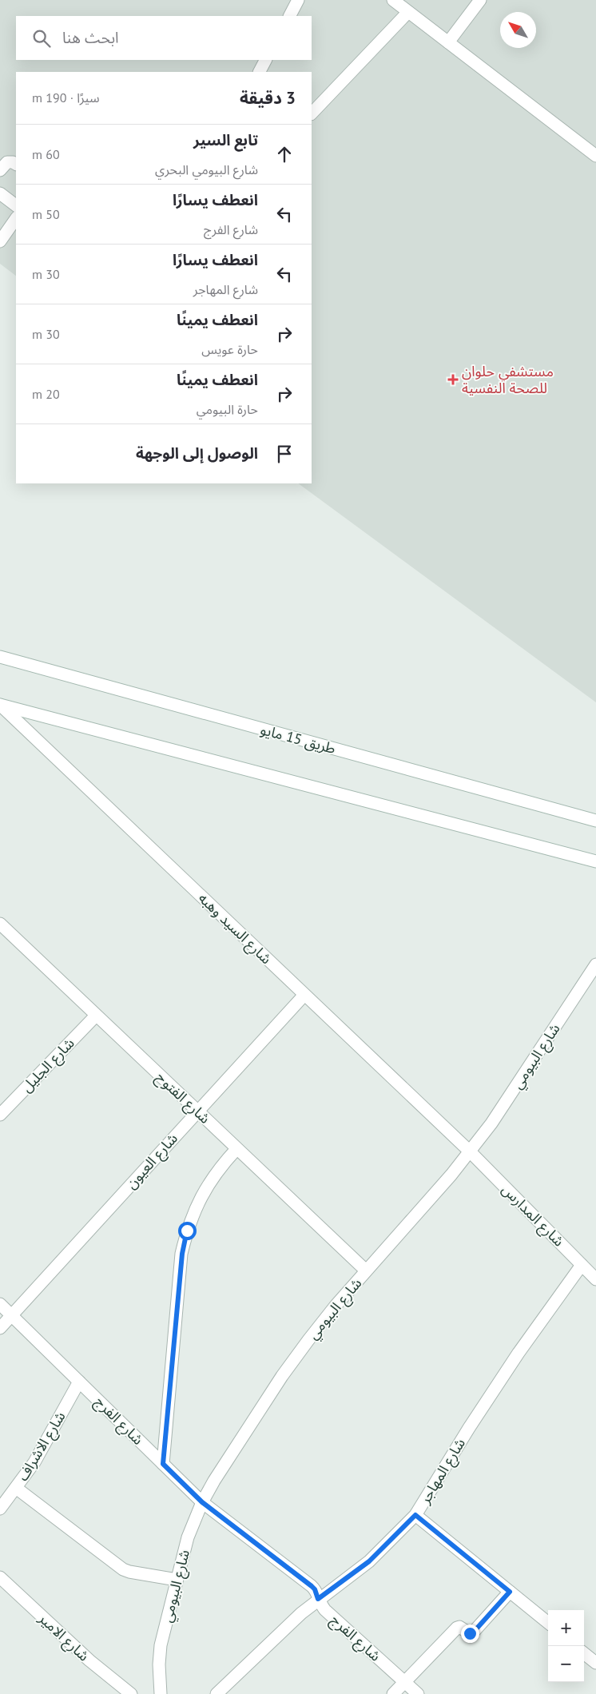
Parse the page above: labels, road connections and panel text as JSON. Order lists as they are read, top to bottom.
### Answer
{
  "streets": {
    "street": [
      "طريق 15 مايو",
      "شارع السيد وهبه",
      "شارع البيومي",
      "شارع الجليل",
      "شارع الفتوح",
      "شارع العيون",
      "شارع المدارس",
      "شارع الفرج",
      "شارع الاشراف",
      "شارع المهاجر",
      "شارع الامير"
    ]
  },
  "crossings": [
    ["شارع السيد وهبه", "شارع البيومي"],
    ["شارع السيد وهبه", "شارع العيون"],
    ["شارع السيد وهبه", "شارع المدارس"],
    ["شارع البيومي", "شارع الفتوح"],
    ["شارع البيومي", "شارع المدارس"],
    ["شارع البيومي", "شارع الفرج"],
    ["شارع الجليل", "شارع الفتوح"],
    ["شارع الفتوح", "شارع العيون"],
    ["شارع العيون", "شارع الفرج"],
    ["شارع المدارس", "شارع المهاجر"],
    ["شارع الفرج", "شارع الاشراف"],
    ["شارع الفرج", "شارع المهاجر"]
  ],
  "places": {
    "health": ["مستشفي حلوان للصحة النفسية"]
  },
  "north": "top left",
  "page": {
    "search": "ابحث هنا",
    "heading": ["3 دقيقة", "سيرًا · 190 m"],
    "list": [
      ["تابع السير", "شارع البيومي البحري", "60 m"],
      ["انعطف يسارًا", "شارع الفرج", "50 m"],
      ["انعطف يسارًا", "شارع المهاجر", "30 m"],
      ["انعطف يمينًا", "حارة عويس", "30 m"],
      ["انعطف يمينًا", "حارة البيومي", "20 m"],
      "الوصول إلى الوجهة"
    ],
    "map_buttons": ["+", "−"]
  }
}
